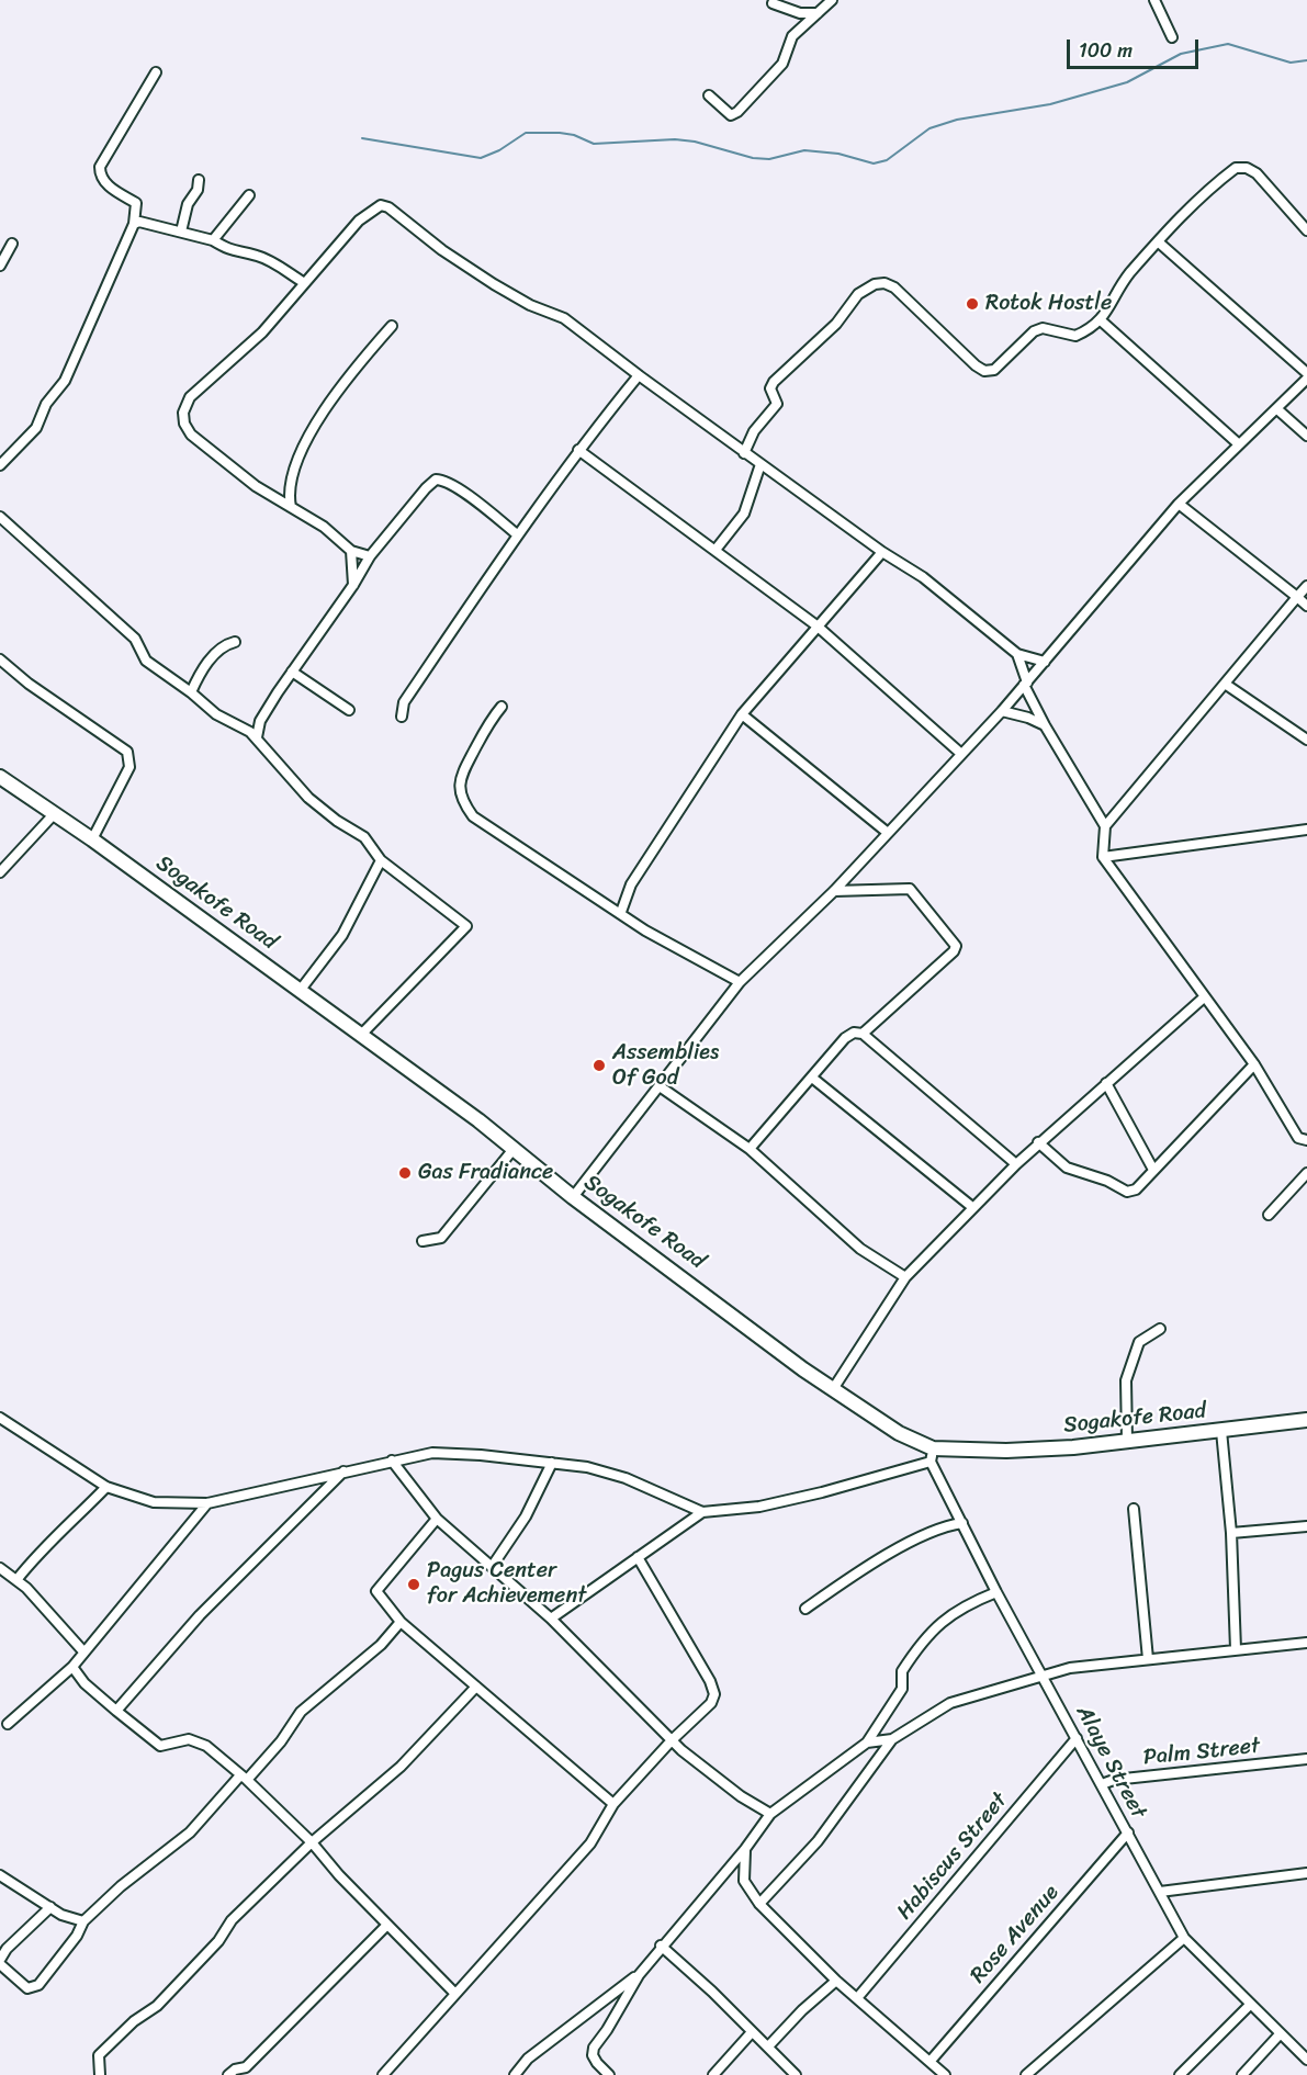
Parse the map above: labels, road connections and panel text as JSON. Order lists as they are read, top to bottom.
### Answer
{
  "streets": {
    "main road": ["Sogakofe Road"],
    "street": [
      "Palm Street",
      "Alaye Street",
      "Habiscus Street",
      "Rose Avenue"
    ]
  },
  "crossings": [
    ["Sogakofe Road", "Alaye Street"],
    ["Palm Street", "Alaye Street"],
    ["Alaye Street", "Habiscus Street"],
    ["Alaye Street", "Rose Avenue"]
  ],
  "places": [
    "Rotok Hostle",
    "Assemblies Of God",
    "Gas Fradiance",
    "Pagus Center for Achievement"
  ],
  "scale_bar": "100 m"
}
